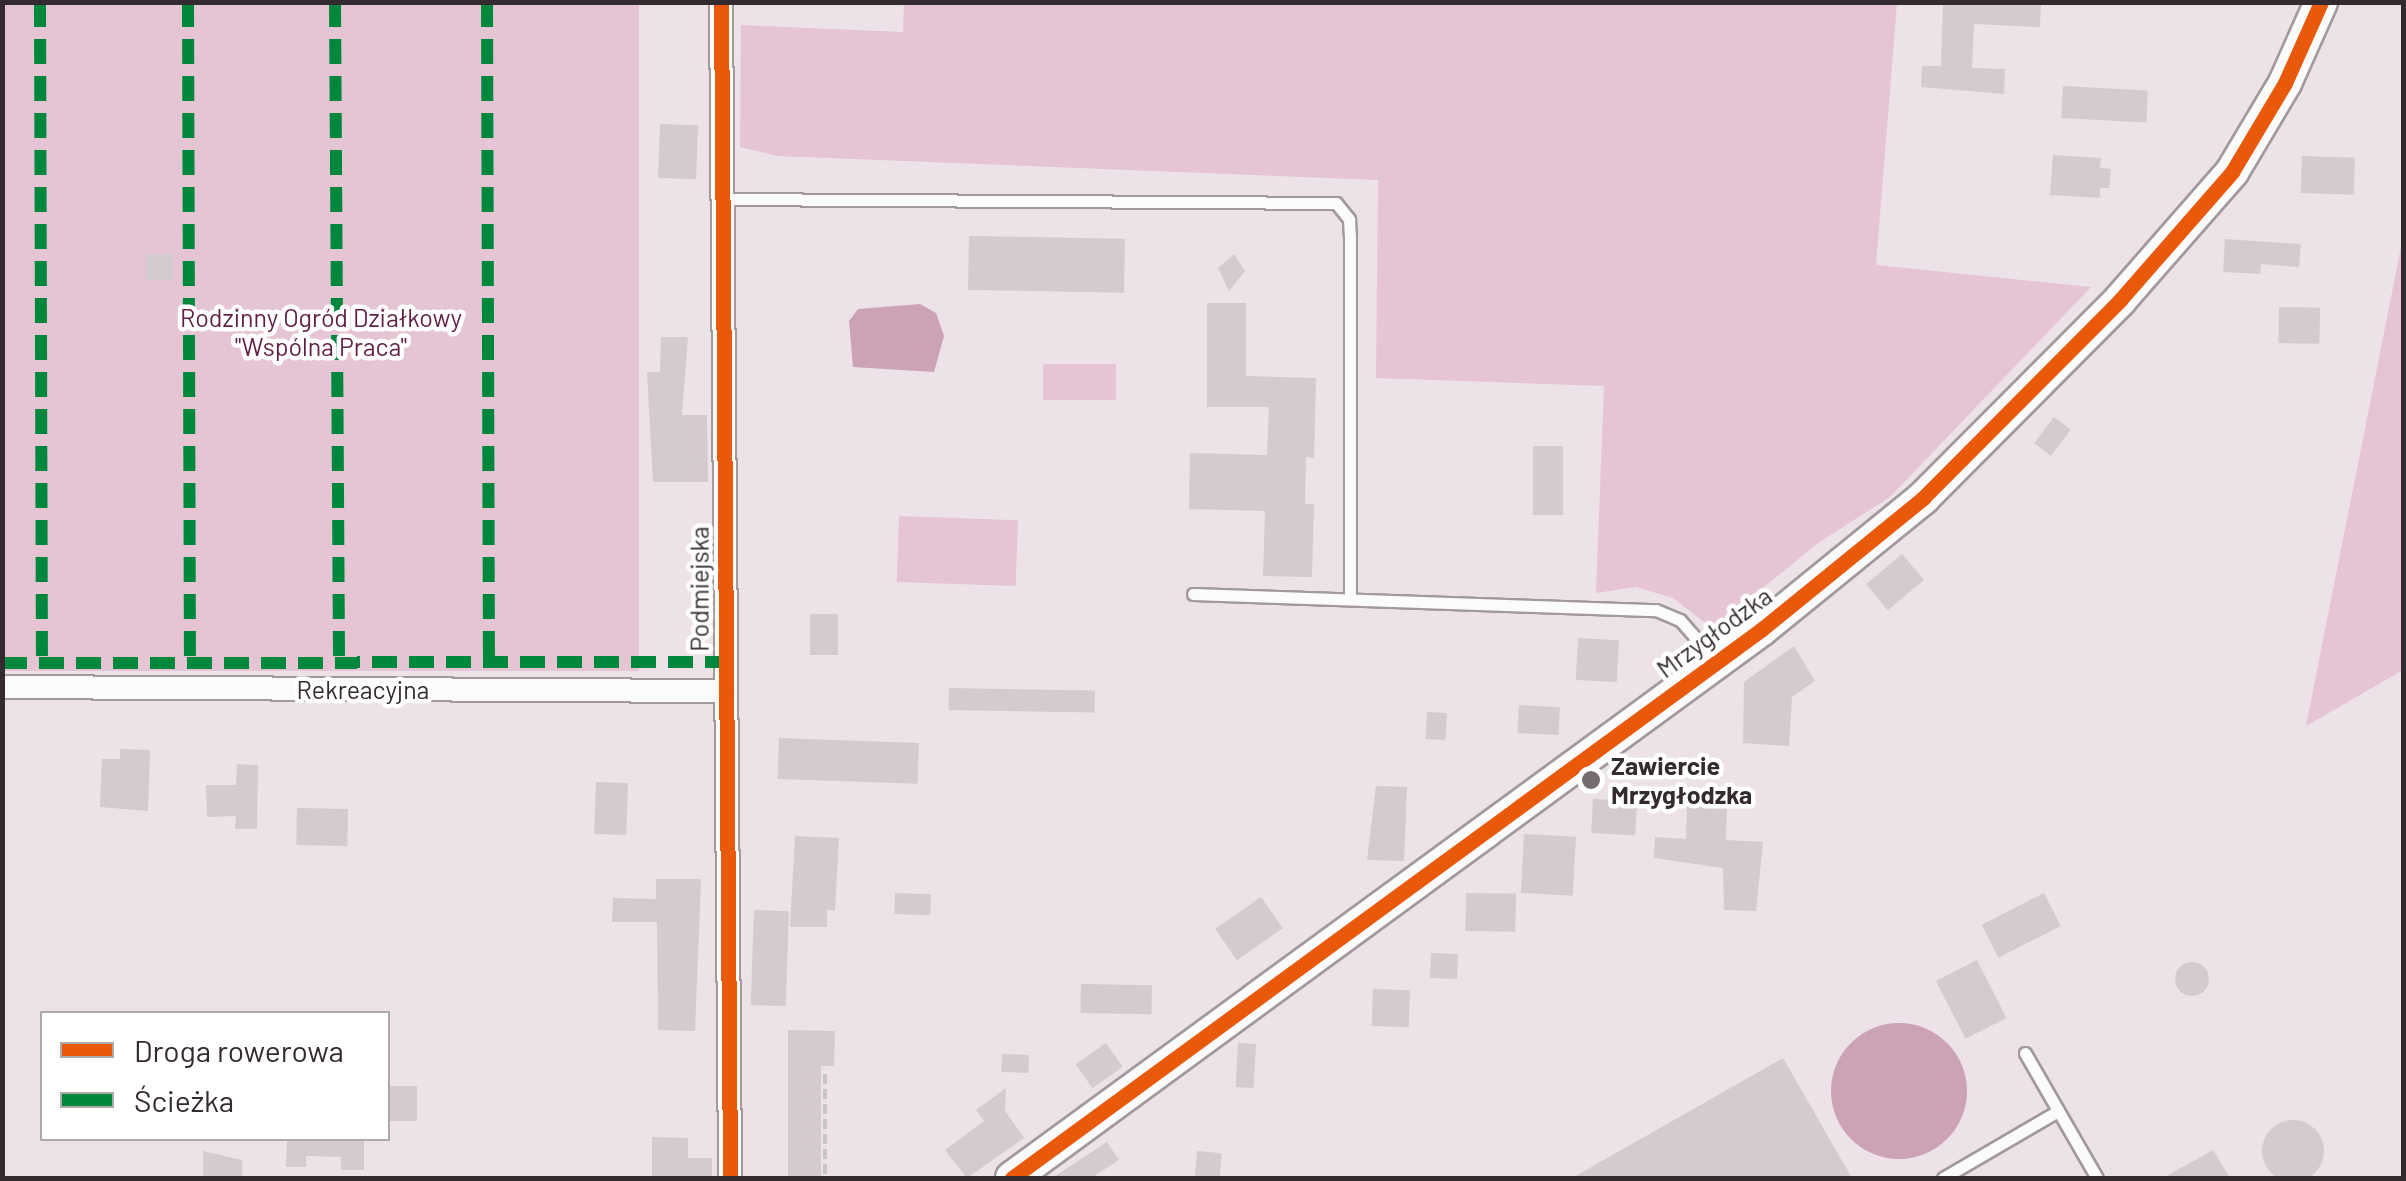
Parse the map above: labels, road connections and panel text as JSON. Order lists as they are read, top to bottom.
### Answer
{
  "streets": {
    "street": ["Podmiejska", "Mrzygłodzka", "Rekreacyjna"]
  },
  "crossings": [
    ["Podmiejska", "Rekreacyjna"]
  ],
  "parks": ["Rodzinny Ogród Działkowy \"Wspólna Praca\""],
  "places": ["Zawiercie Mrzygłodzka"],
  "legend": ["Droga rowerowa", "Ścieżka"]
}
